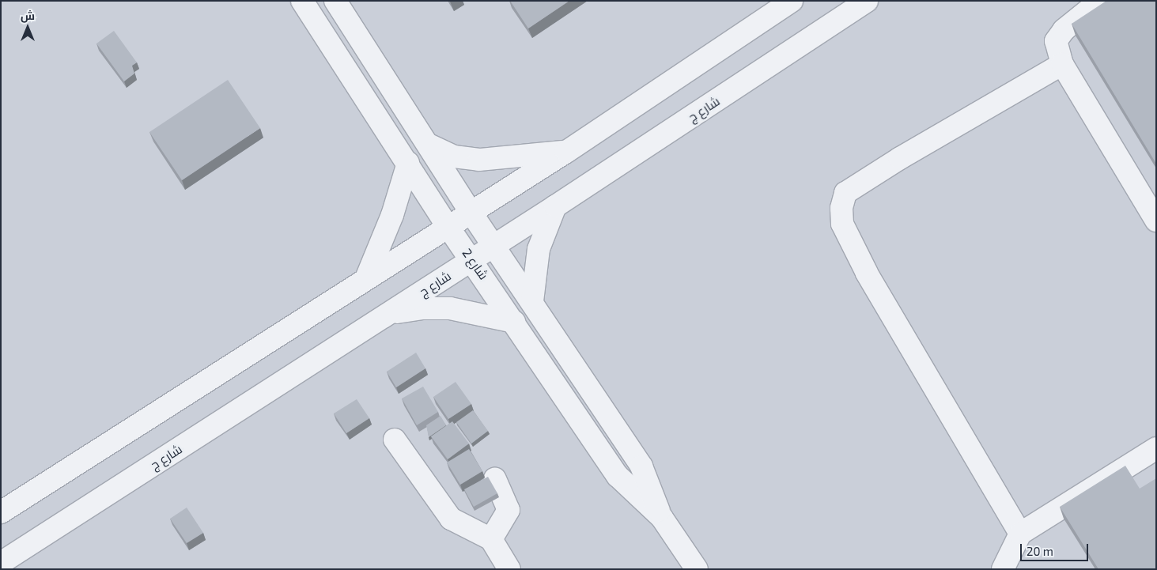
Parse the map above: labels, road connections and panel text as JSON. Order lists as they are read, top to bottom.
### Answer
{
  "streets": {
    "street": ["شارع ج", "شارع 2"]
  },
  "crossings": [
    ["شارع ج", "شارع 2"]
  ],
  "scale_bar": "20 m",
  "north": "top"
}
